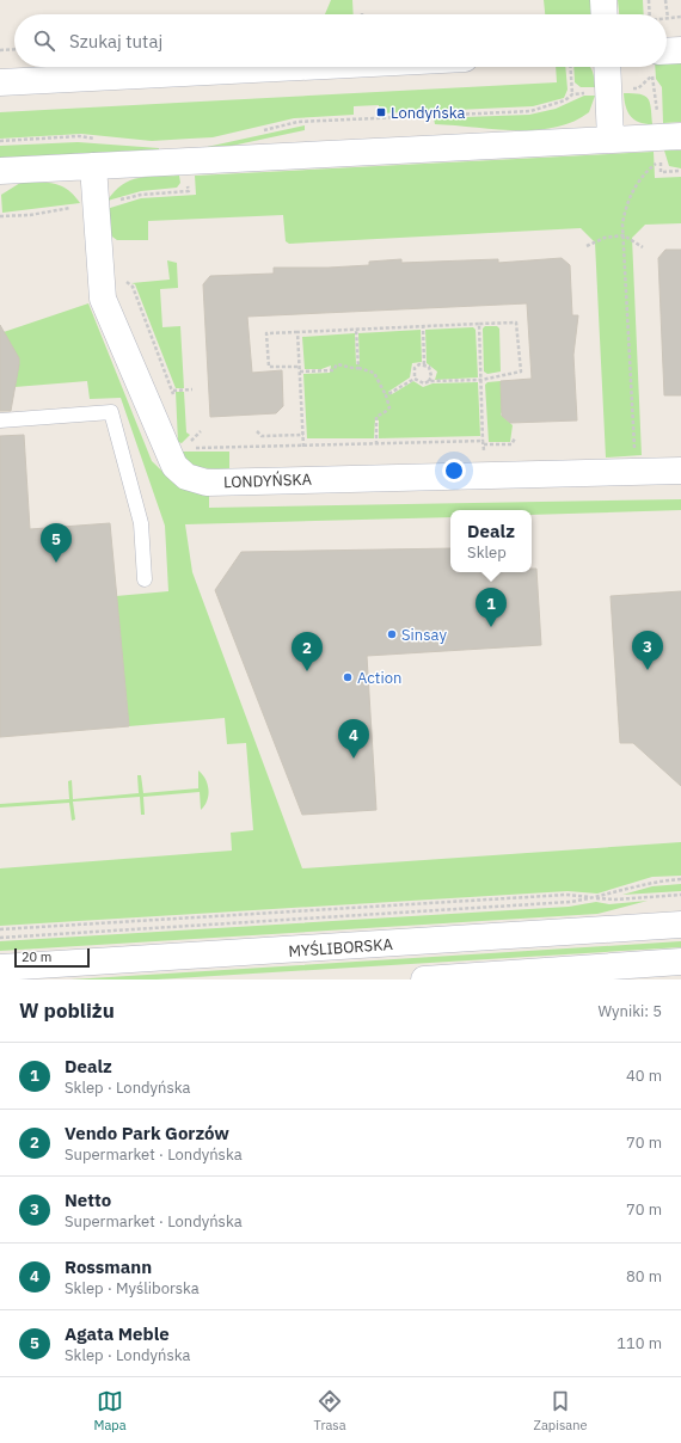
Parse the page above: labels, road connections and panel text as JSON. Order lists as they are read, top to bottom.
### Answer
{
  "streets": {
    "street": ["LONDYŃSKA", "MYŚLIBORSKA"]
  },
  "places": {
    "transit": ["Londyńska"],
    "other": ["Sinsay", "Action"]
  },
  "scale_bar": "20 m",
  "page": {
    "search": "Szukaj tutaj",
    "popup": ["Dealz", "Sklep"],
    "pins": [
      "5",
      "1",
      "3",
      "2",
      "4"
    ],
    "scale": "20 m",
    "heading": ["W pobliżu", "Wyniki: 5"],
    "list": [
      {
        "mark": "1",
        "name": "Dealz",
        "note": "Sklep · Londyńska",
        "value": "40 m"
      },
      {
        "mark": "2",
        "name": "Vendo Park Gorzów",
        "note": "Supermarket · Londyńska",
        "value": "70 m"
      },
      {
        "mark": "3",
        "name": "Netto",
        "note": "Supermarket · Londyńska",
        "value": "70 m"
      },
      {
        "mark": "4",
        "name": "Rossmann",
        "note": "Sklep · Myśliborska",
        "value": "80 m"
      },
      {
        "mark": "5",
        "name": "Agata Meble",
        "note": "Sklep · Londyńska",
        "value": "110 m"
      }
    ],
    "nav": ["Mapa", "Trasa", "Zapisane"]
  }
}
